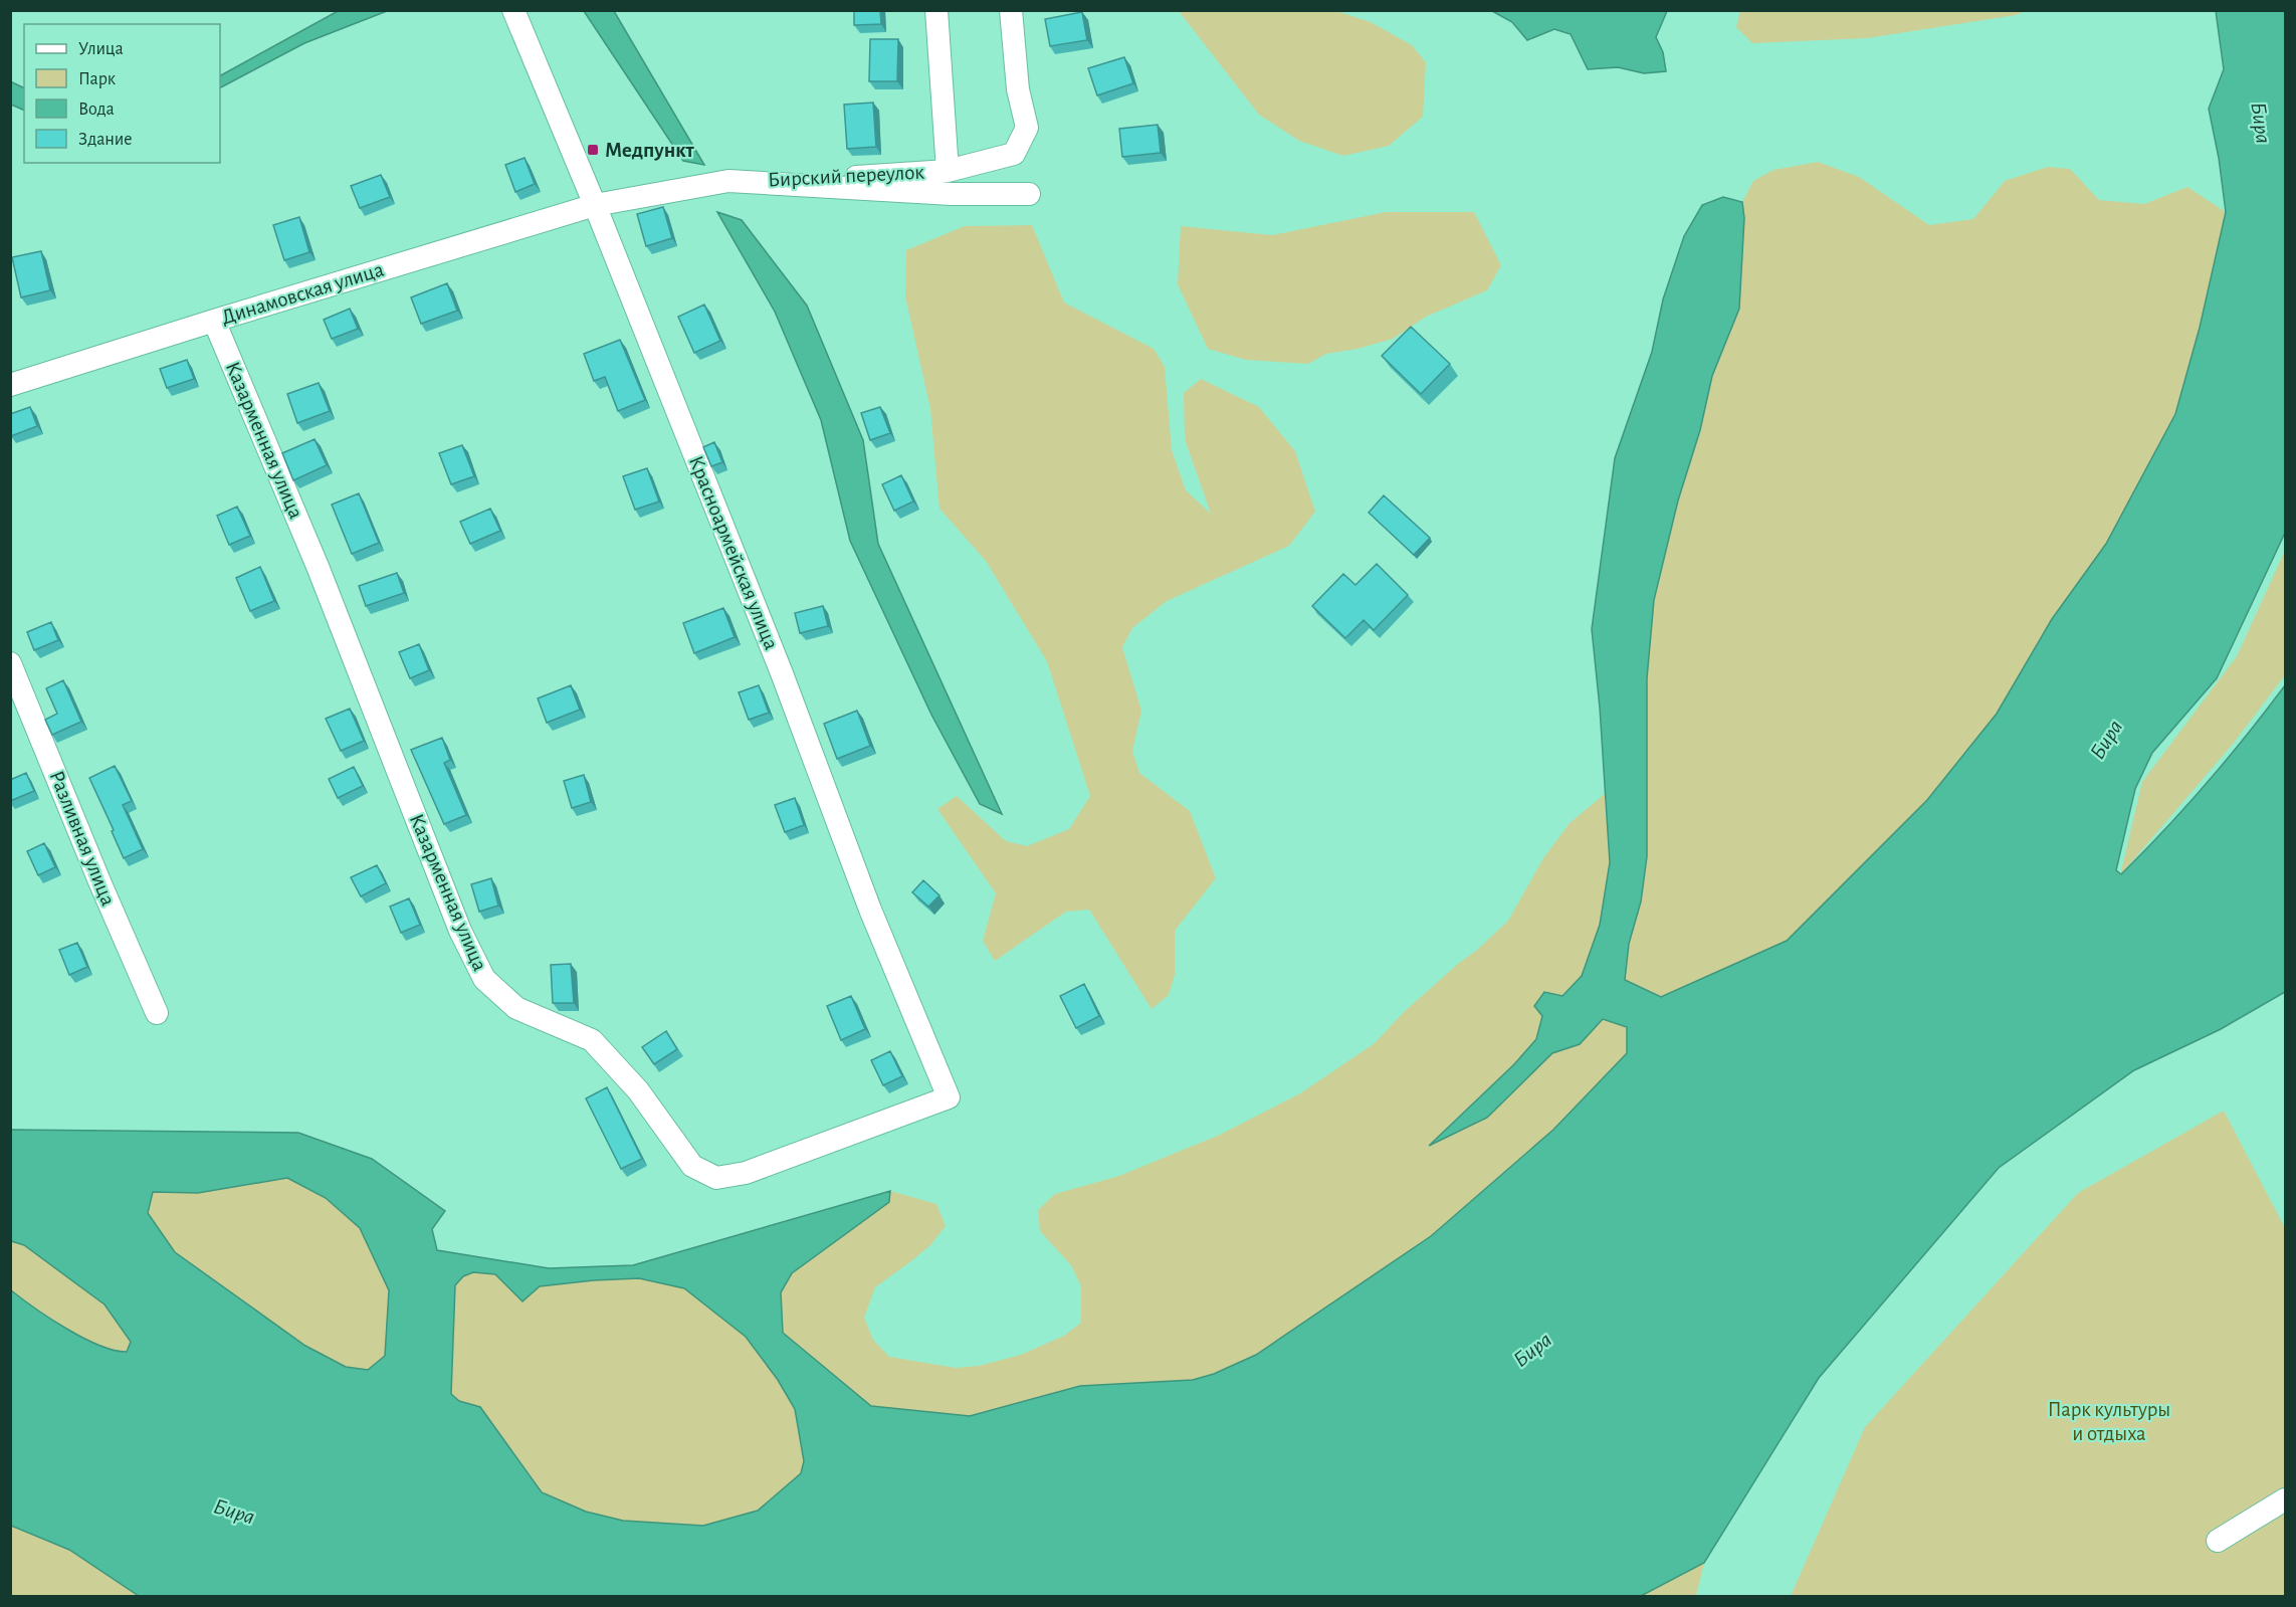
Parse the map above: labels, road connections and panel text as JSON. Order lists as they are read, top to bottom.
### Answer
{
  "streets": {
    "street": [
      "Бирский переулок",
      "Динамовская улица",
      "Казарменная улица",
      "Красноармейская улица",
      "Разливная улица"
    ]
  },
  "crossings": [
    ["Бирский переулок", "Динамовская улица"],
    ["Динамовская улица", "Казарменная улица"],
    ["Динамовская улица", "Красноармейская улица"],
    ["Казарменная улица", "Красноармейская улица"]
  ],
  "water": ["Бира"],
  "parks": ["Парк культуры и отдыха"],
  "places": {
    "transit": ["Медпункт"]
  },
  "legend": [
    "Улица",
    "Парк",
    "Вода",
    "Здание"
  ]
}
